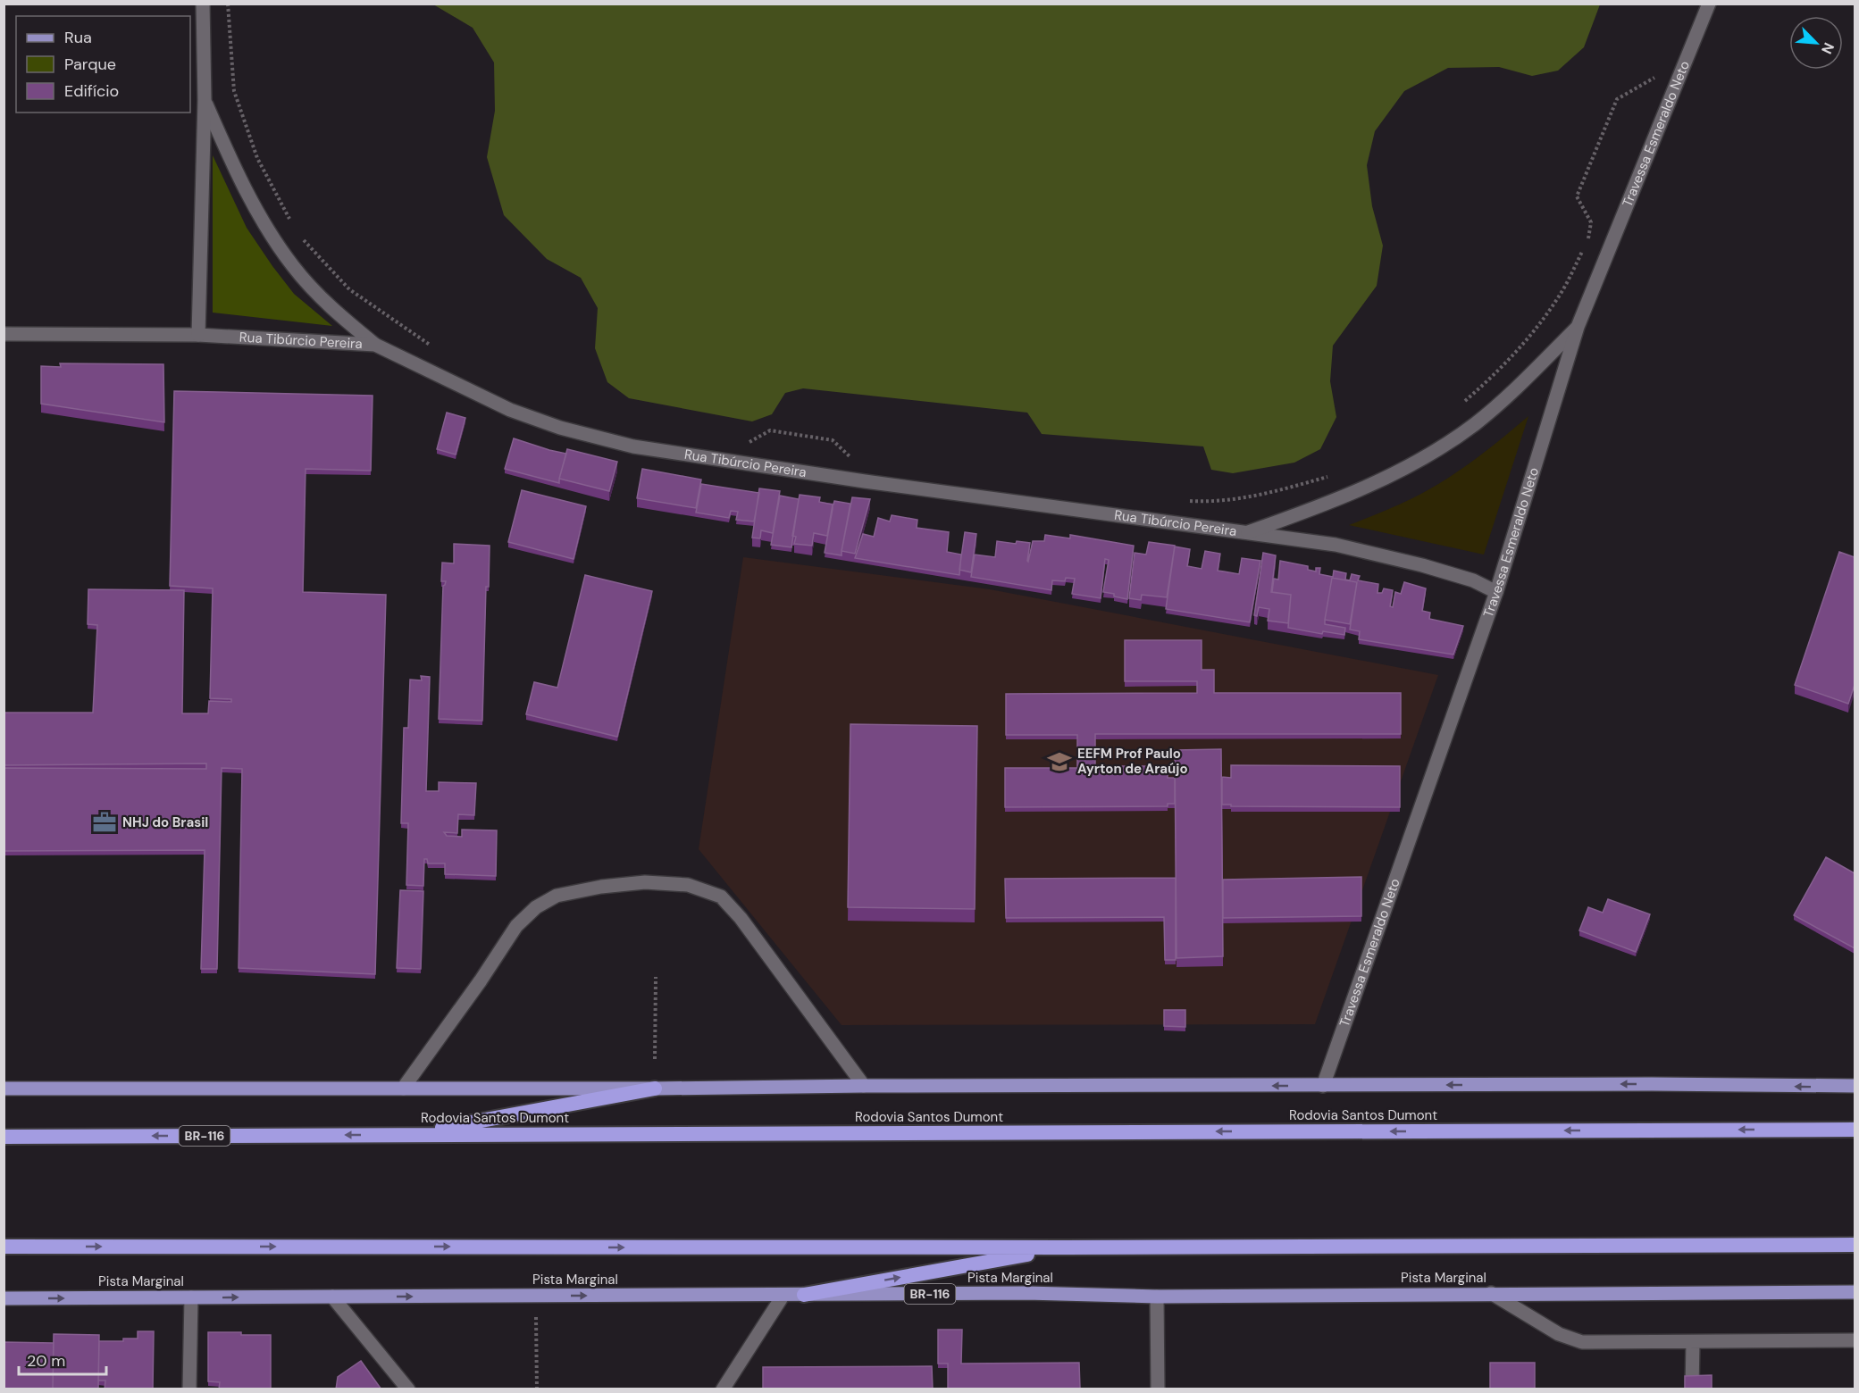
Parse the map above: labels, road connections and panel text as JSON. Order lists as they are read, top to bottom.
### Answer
{
  "streets": {
    "highway": ["Rodovia Santos Dumont", "BR-116"],
    "main road": ["Pista Marginal"],
    "street": ["Travessa Esmeraldo Neto", "Rua Tibúrcio Pereira"]
  },
  "crossings": [
    ["Travessa Esmeraldo Neto", "Rua Tibúrcio Pereira"]
  ],
  "one_way": ["Pista Marginal"],
  "places": {
    "school or university": ["EEFM Prof Paulo Ayrton de Araújo"],
    "office": ["NHJ do Brasil"]
  },
  "legend": ["Rua", "Parque", "Edifício"],
  "scale_bar": "20 m",
  "north": "bottom right"
}
